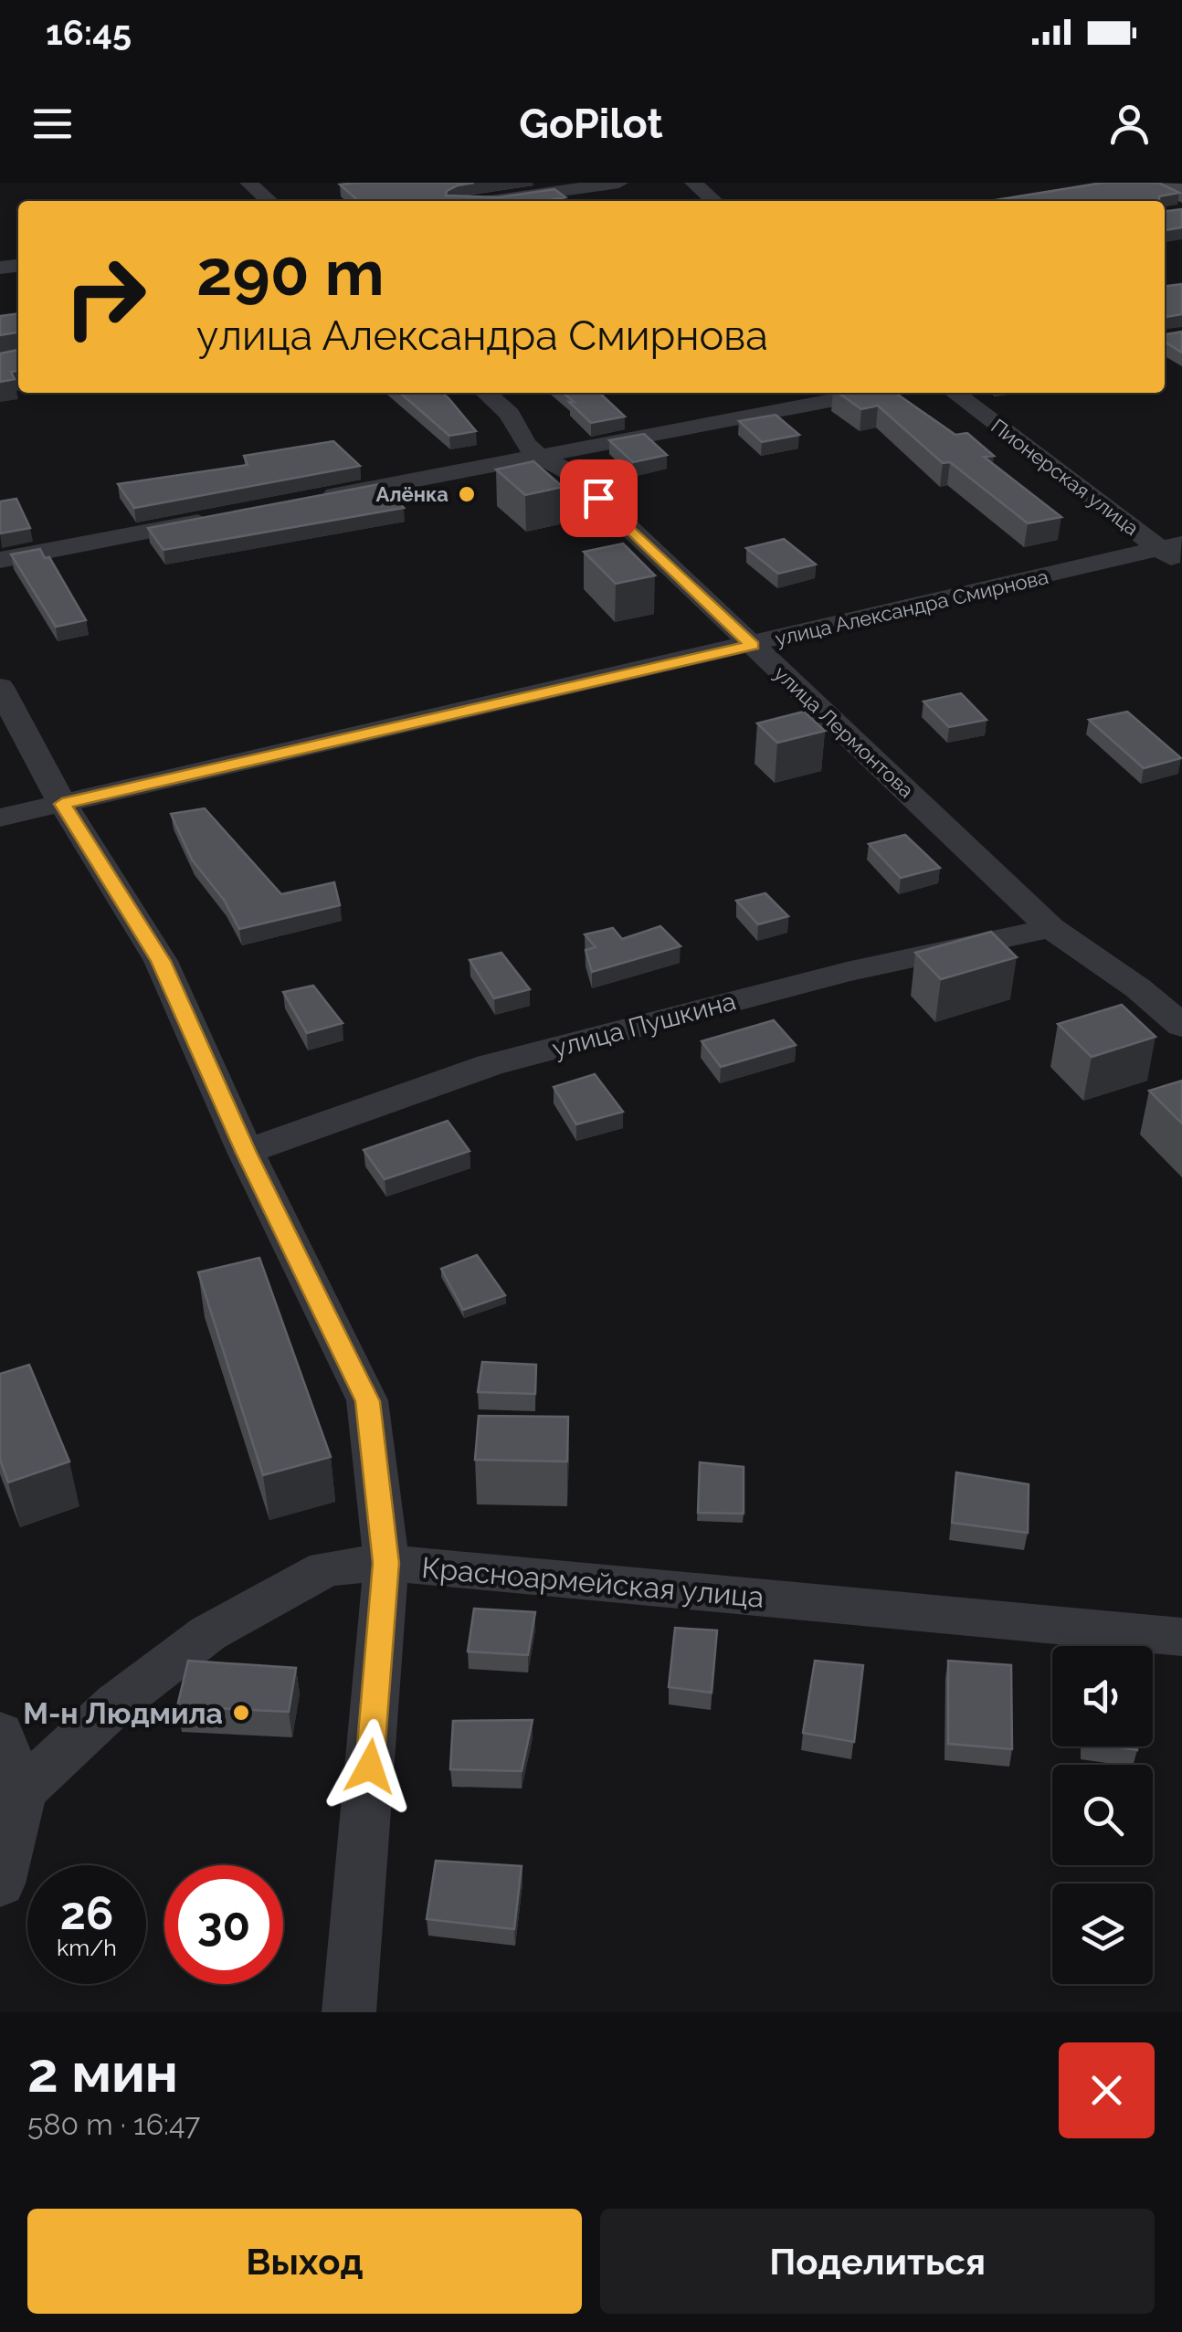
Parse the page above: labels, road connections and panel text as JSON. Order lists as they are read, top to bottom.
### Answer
{
  "streets": {
    "street": [
      "Пионерская улица",
      "улица Александра Смирнова",
      "улица Лермонтова",
      "улица Пушкина",
      "Красноармейская улица"
    ]
  },
  "crossings": [
    ["Пионерская улица", "улица Александра Смирнова"],
    ["улица Александра Смирнова", "улица Лермонтова"],
    ["улица Лермонтова", "улица Пушкина"]
  ],
  "places": ["Алёнка", "М-н Людмила"],
  "page": {
    "status": "16:45",
    "header": "GoPilot",
    "turn": ["290 m", "улица Александра Смирнова"],
    "speed": "26 km/h",
    "limit": "30",
    "heading": ["2 мин", "580 m · 16:47"],
    "buttons": ["Выход", "Поделиться"]
  }
}
